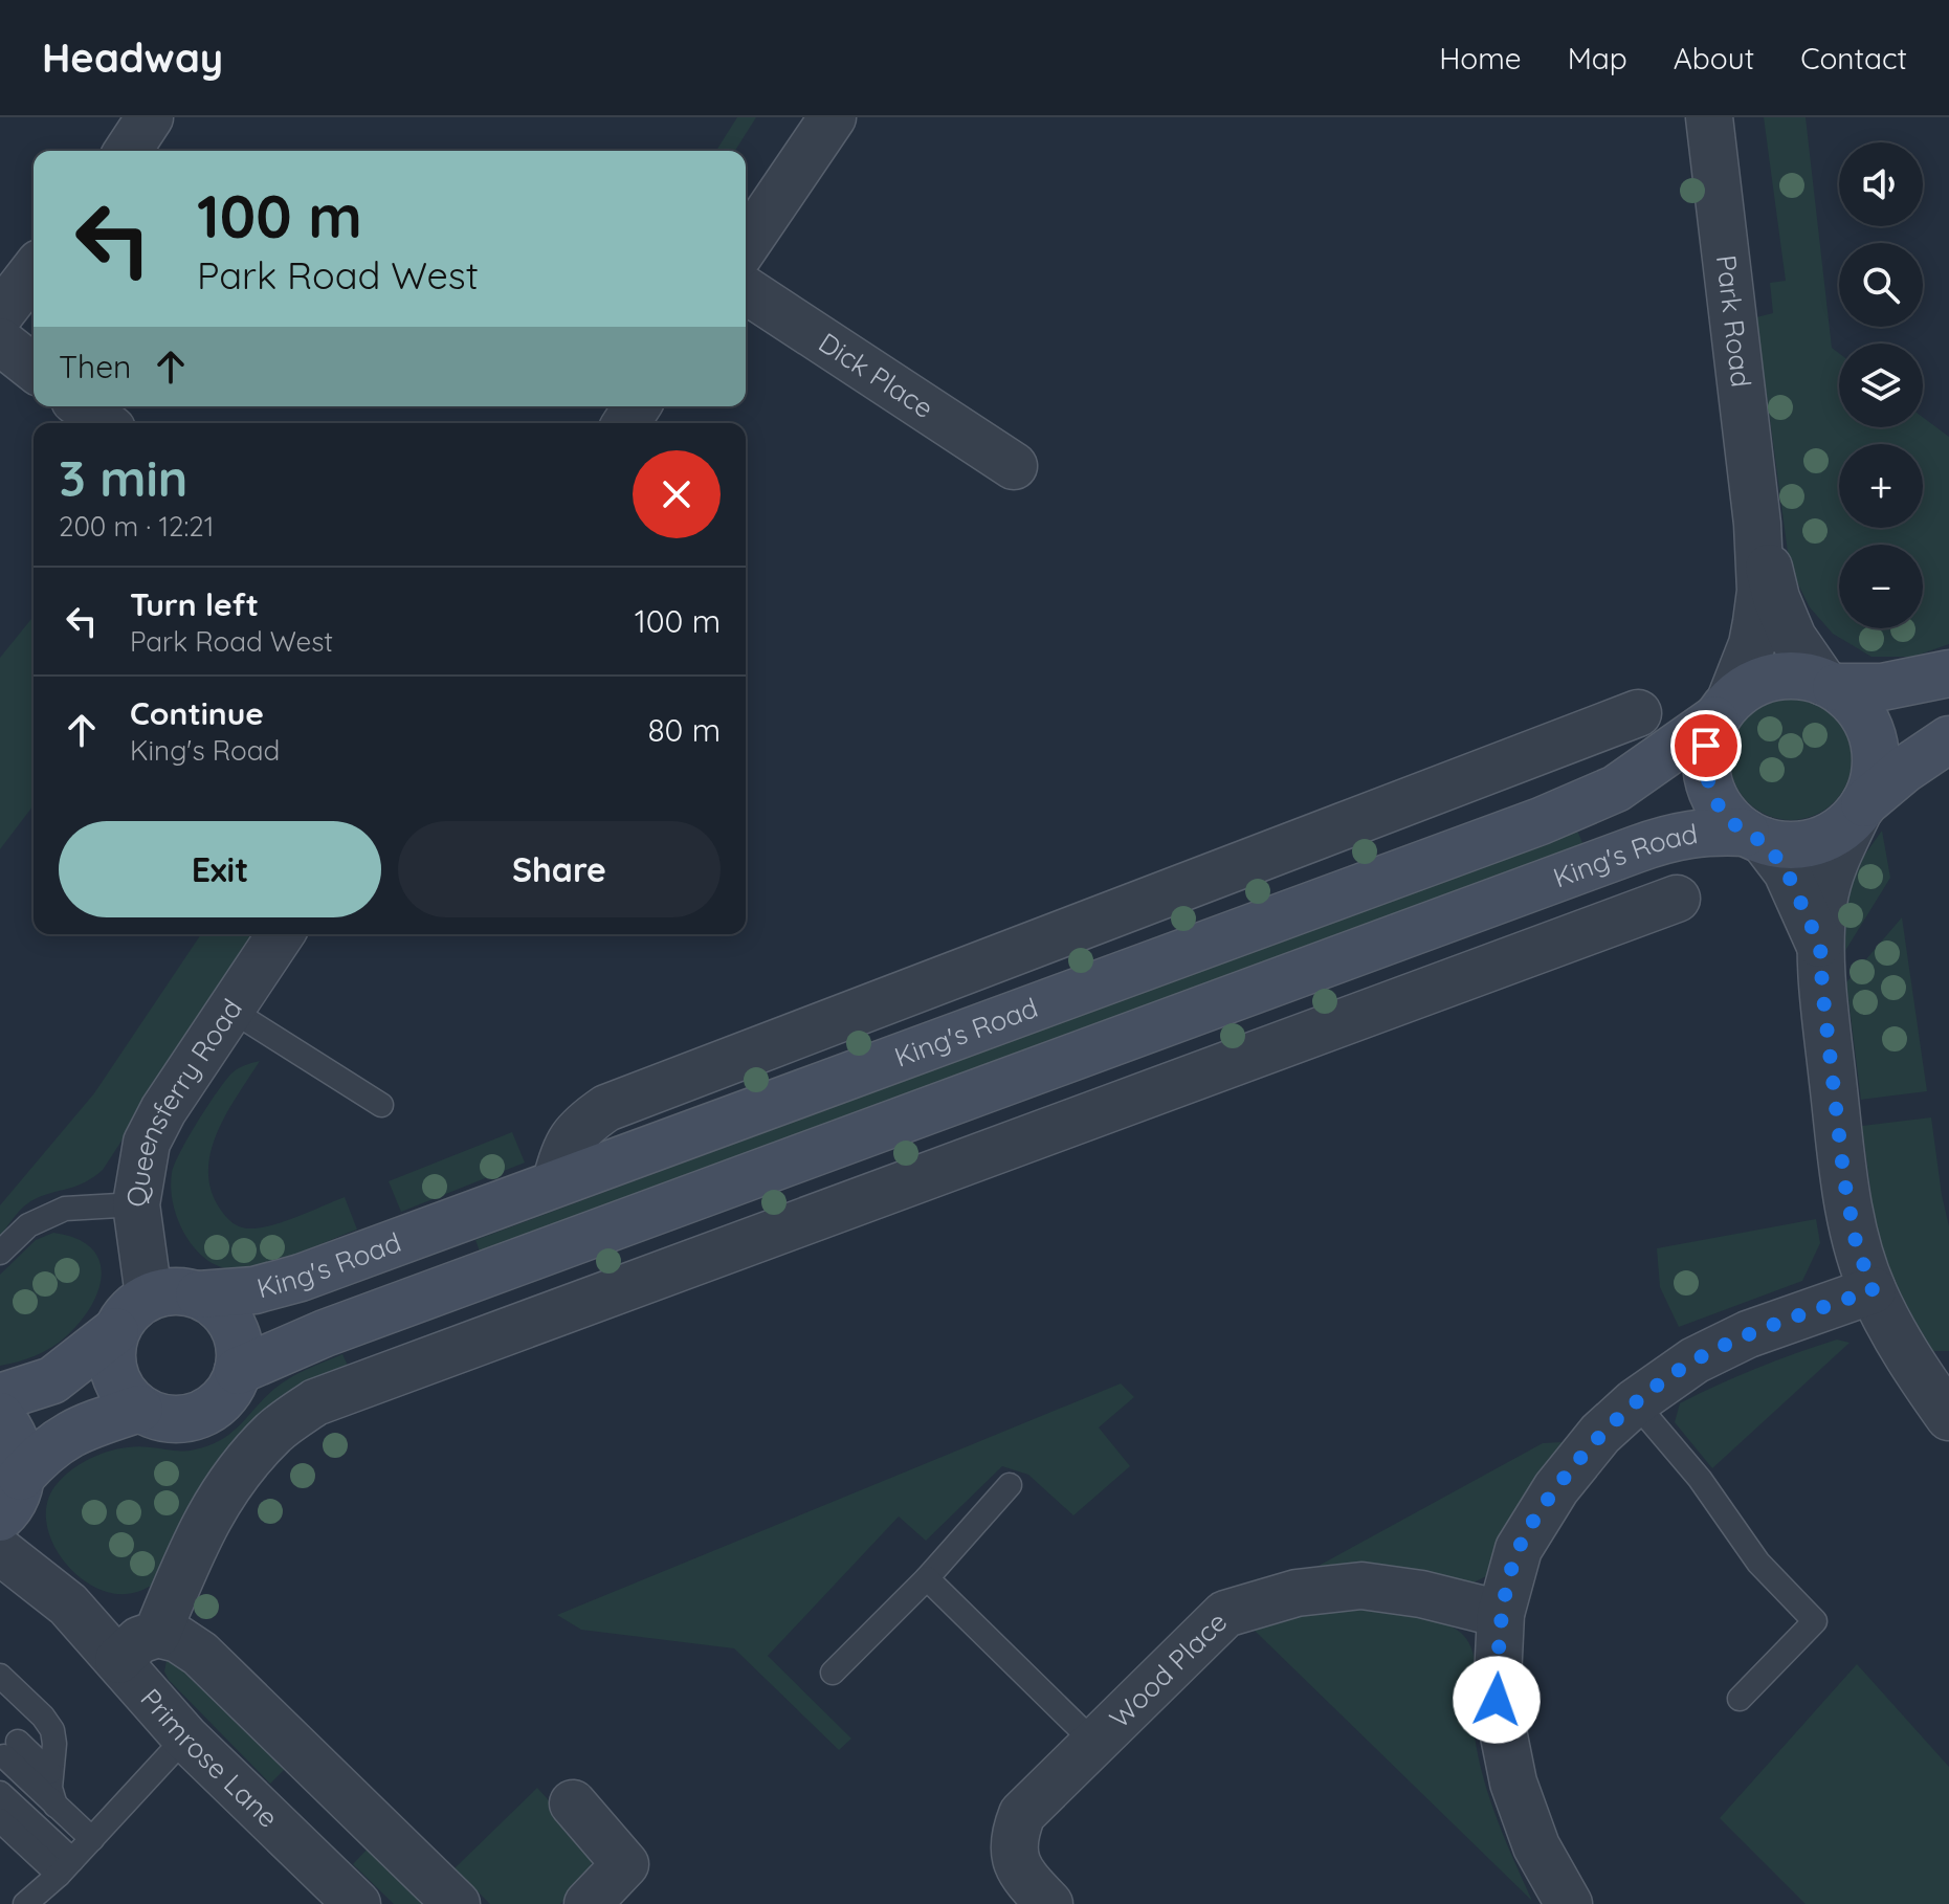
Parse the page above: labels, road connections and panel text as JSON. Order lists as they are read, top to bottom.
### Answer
{
  "streets": {
    "main road": ["King's Road"],
    "street": [
      "Park Road",
      "Dick Place",
      "Queensferry Road",
      "Wood Place",
      "Primrose Lane"
    ]
  },
  "crossings": [
    ["Park Road", "King's Road"],
    ["King's Road", "Queensferry Road"]
  ],
  "page": {
    "header": "Headway",
    "nav": [
      "Home",
      "Map",
      "About",
      "Contact"
    ],
    "map_buttons": ["+", "−"],
    "turn": ["100 m", "Park Road West"],
    "then": "Then",
    "heading": ["3 min", "200 m · 12:21"],
    "list": [
      {
        "name": "Turn left",
        "note": "Park Road West",
        "value": "100 m"
      },
      {
        "name": "Continue",
        "note": "King's Road",
        "value": "80 m"
      }
    ],
    "buttons": ["Exit", "Share"]
  }
}
